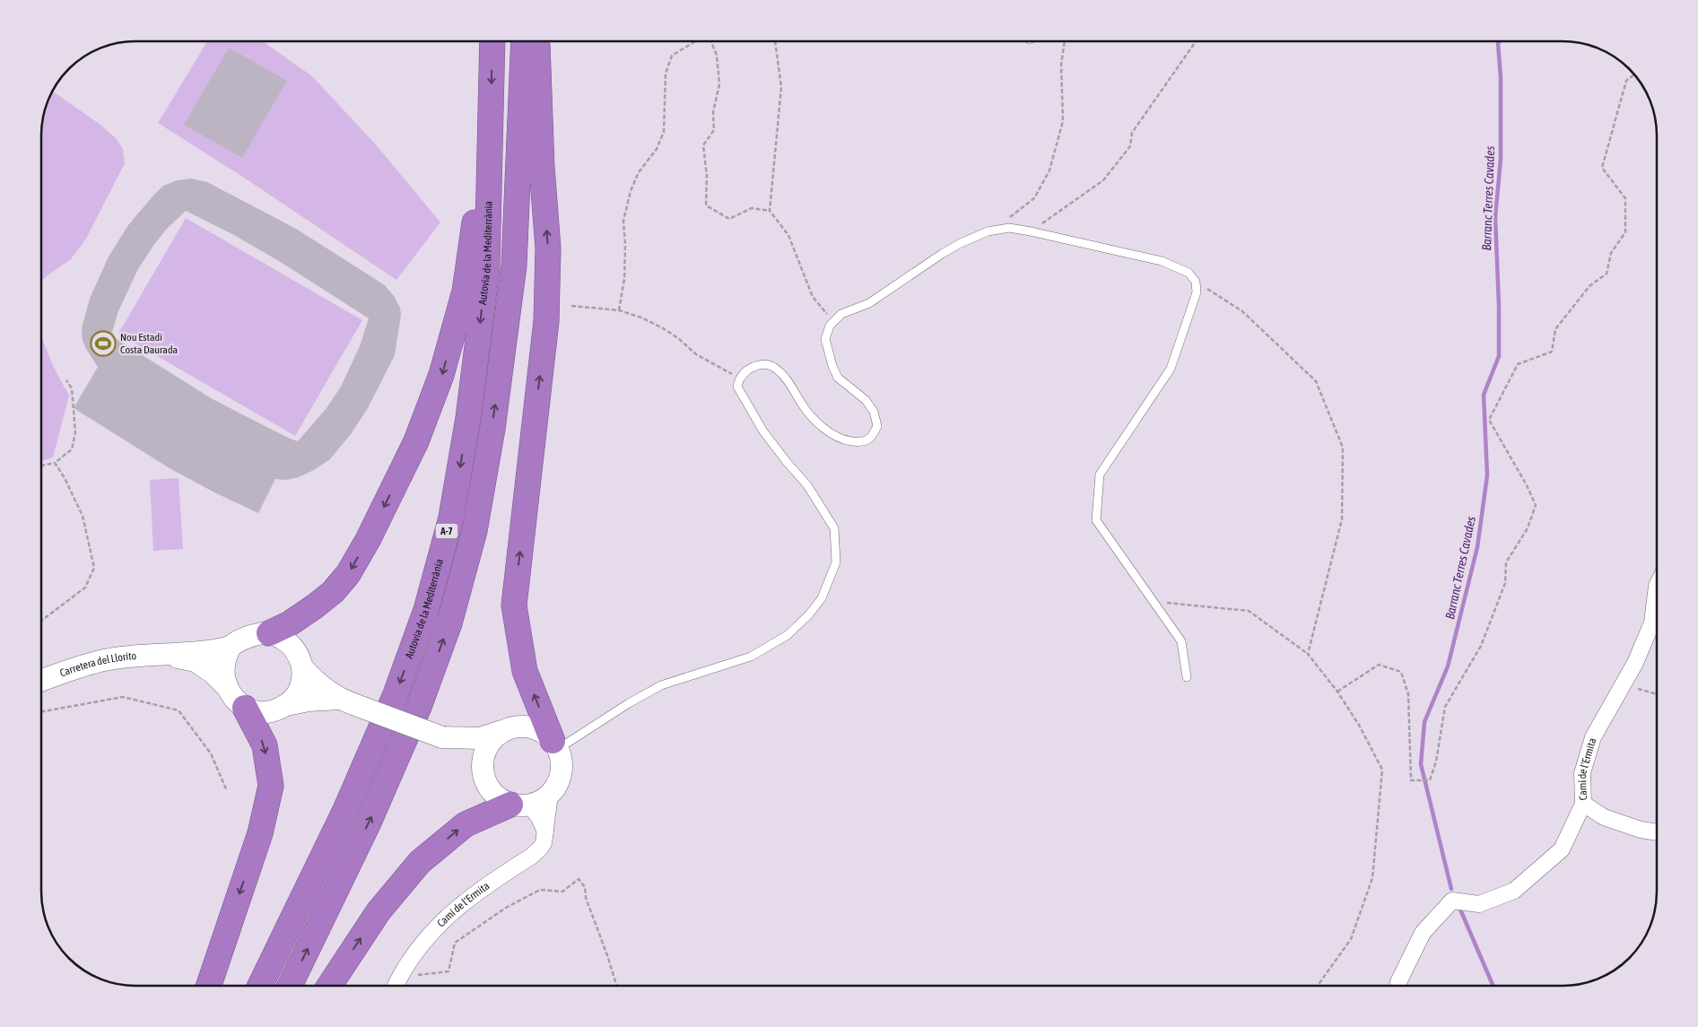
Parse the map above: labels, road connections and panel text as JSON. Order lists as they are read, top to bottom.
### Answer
{
  "streets": {
    "highway": ["Autovia de la Mediterrània", "A-7"],
    "main road": ["Carretera del Llorito"],
    "street": ["Camí de l'Ermita"]
  },
  "water": ["Barranc Terres Cavades"],
  "places": {
    "sports": ["Nou Estadi Costa Daurada"]
  }
}
